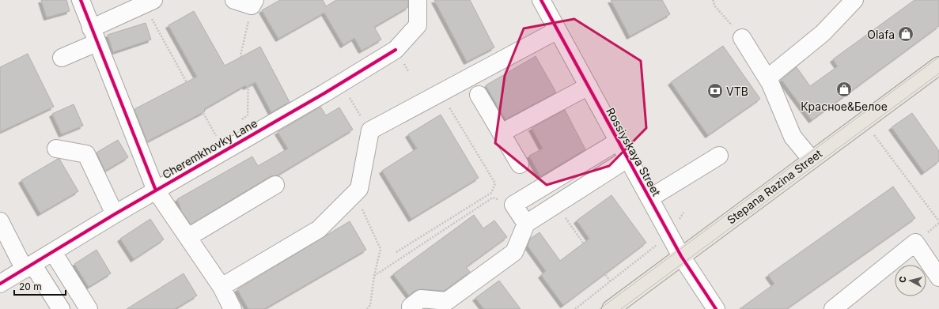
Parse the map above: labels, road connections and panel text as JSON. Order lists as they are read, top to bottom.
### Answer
{
  "streets": {
    "main road": ["Stepana Razina Street"],
    "street": ["Cheremkhovky Lane", "Rossiyskaya Street"]
  },
  "crossings": [
    ["Rossiyskaya Street", "Stepana Razina Street"]
  ],
  "places": {
    "shop": ["Olafa", "Красное&Белое"],
    "bank": ["VTB"]
  },
  "scale_bar": "20 m",
  "north": "left"
}
